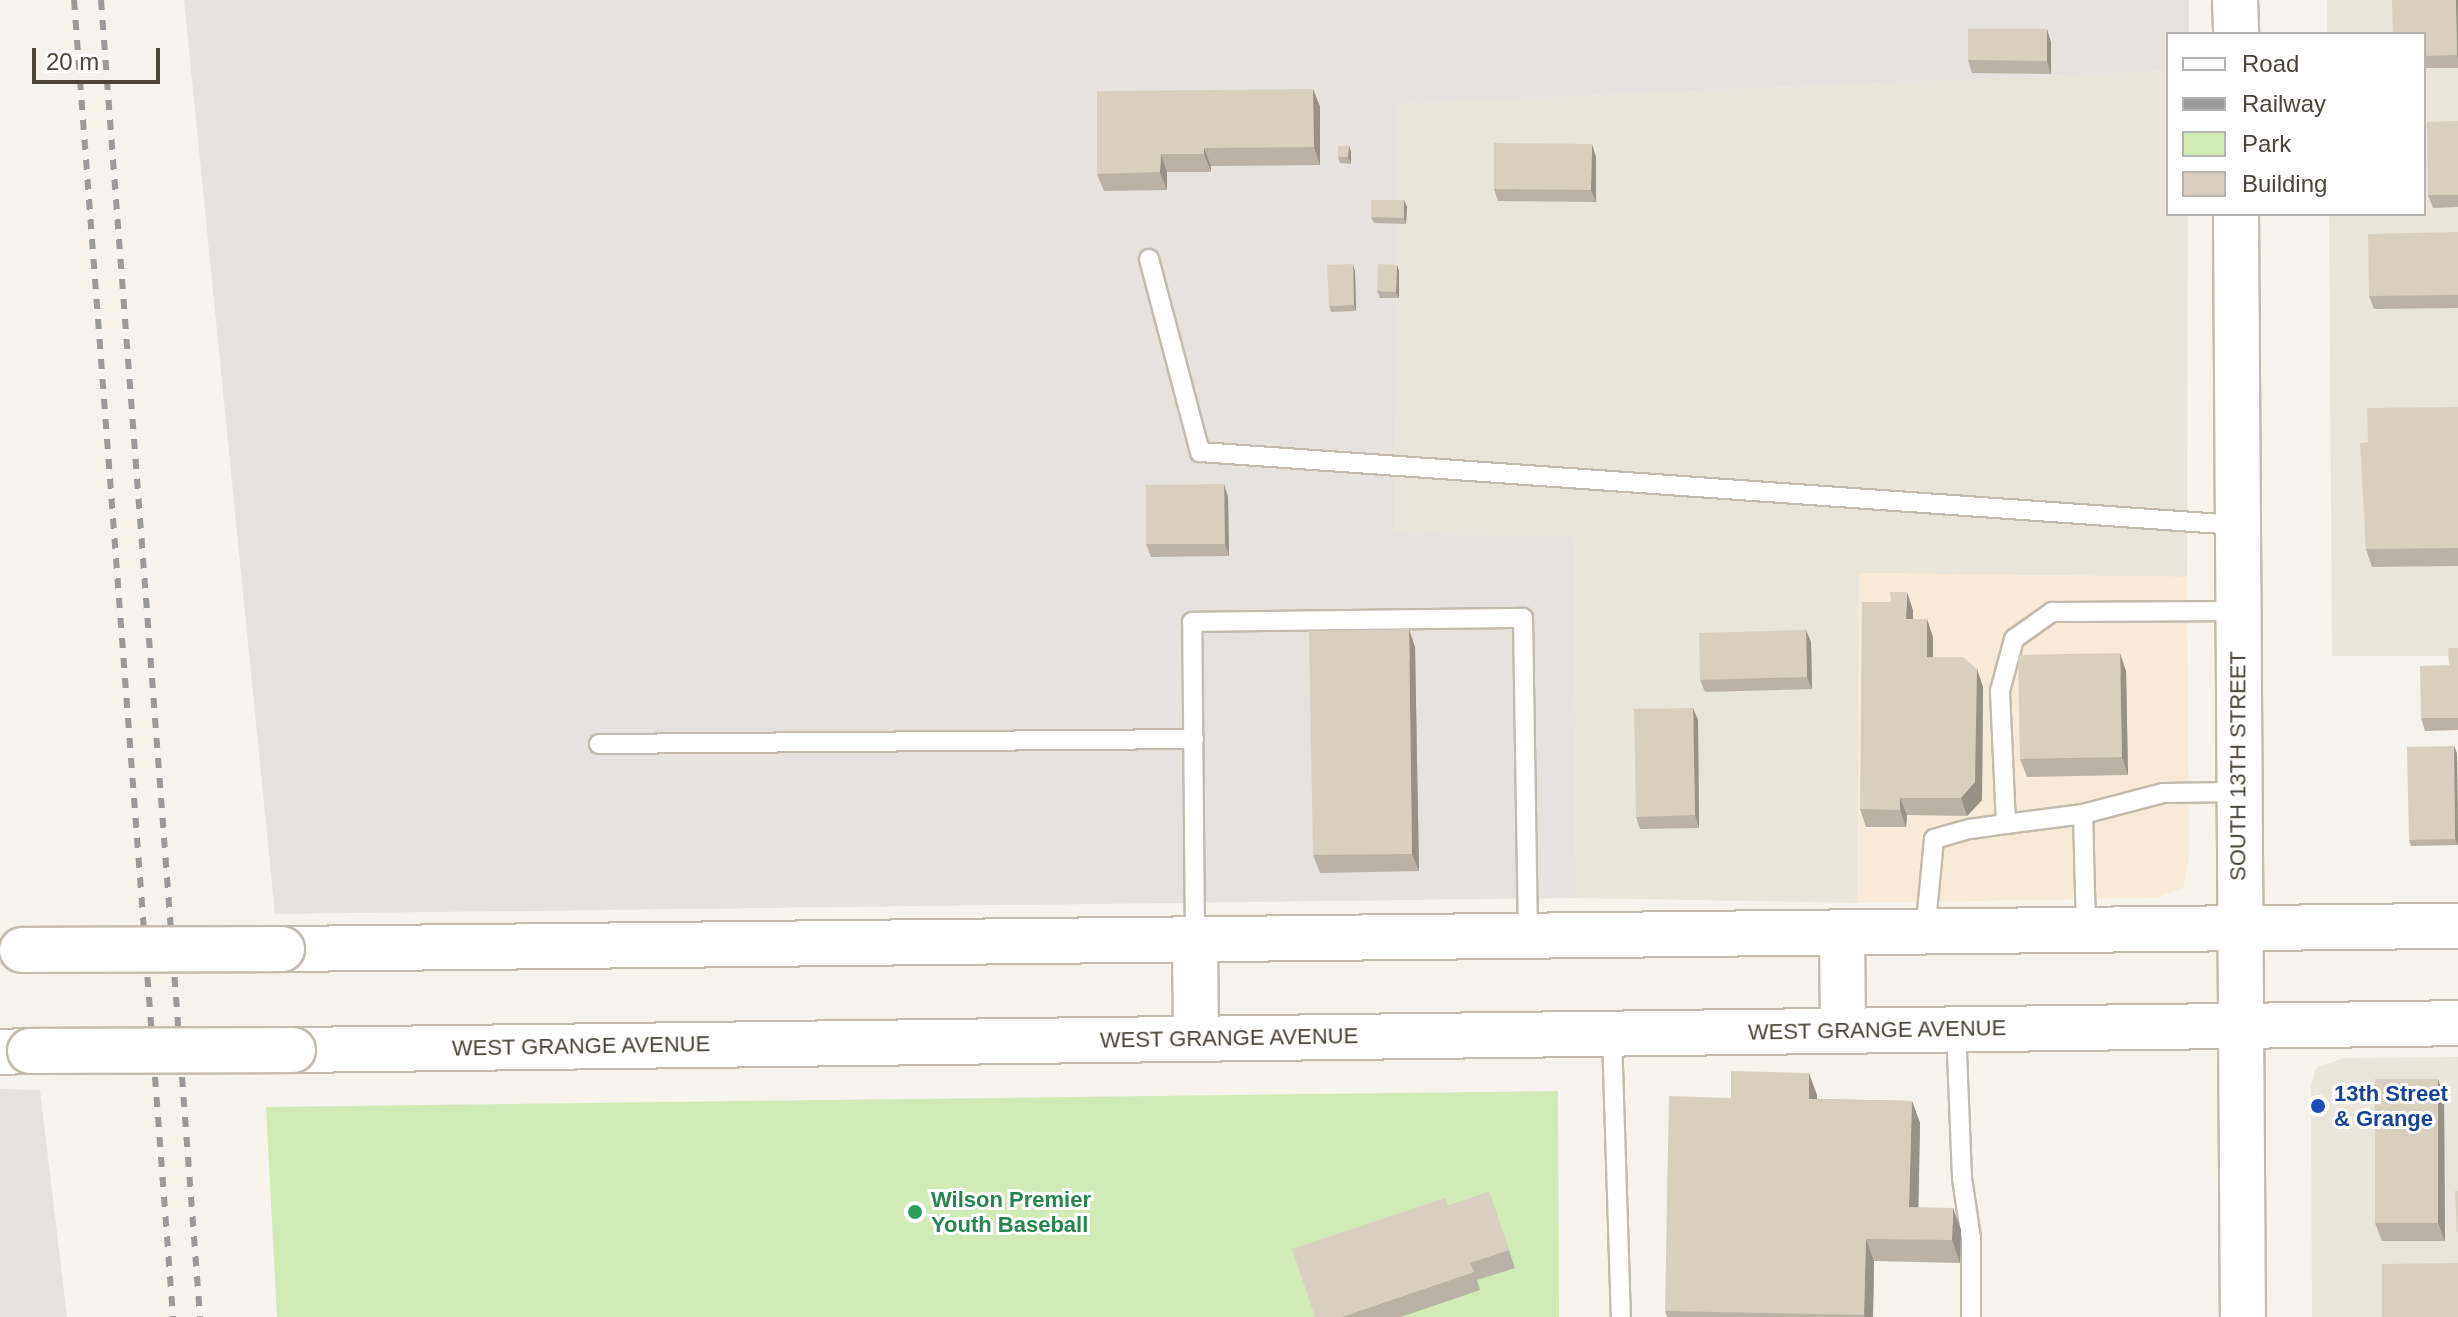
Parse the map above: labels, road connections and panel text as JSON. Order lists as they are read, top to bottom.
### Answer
{
  "streets": {
    "street": ["SOUTH 13TH STREET", "WEST GRANGE AVENUE"]
  },
  "crossings": [
    ["SOUTH 13TH STREET", "WEST GRANGE AVENUE"]
  ],
  "places": ["13th Street & Grange", "Wilson Premier Youth Baseball"],
  "legend": [
    "Road",
    "Railway",
    "Park",
    "Building"
  ],
  "scale_bar": "20 m"
}
